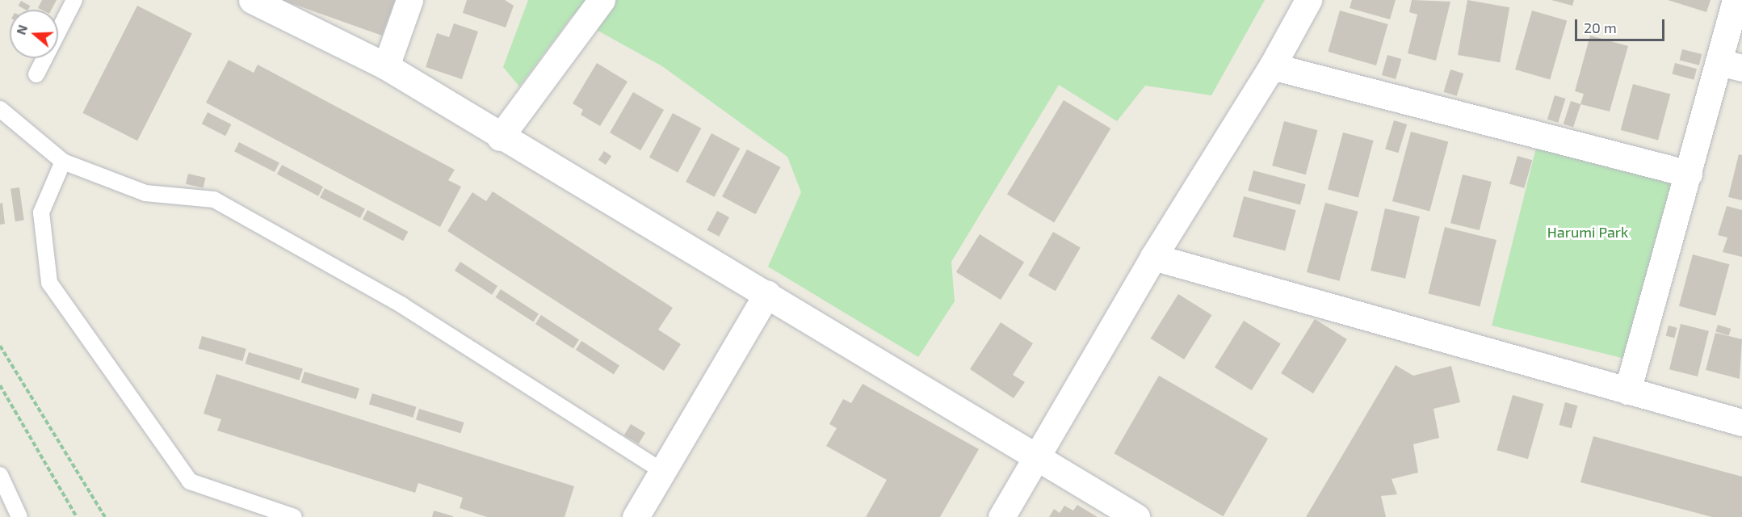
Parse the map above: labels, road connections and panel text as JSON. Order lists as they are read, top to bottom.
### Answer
{
  "parks": ["Harumi Park"],
  "scale_bar": "20 m",
  "north": "left"
}
